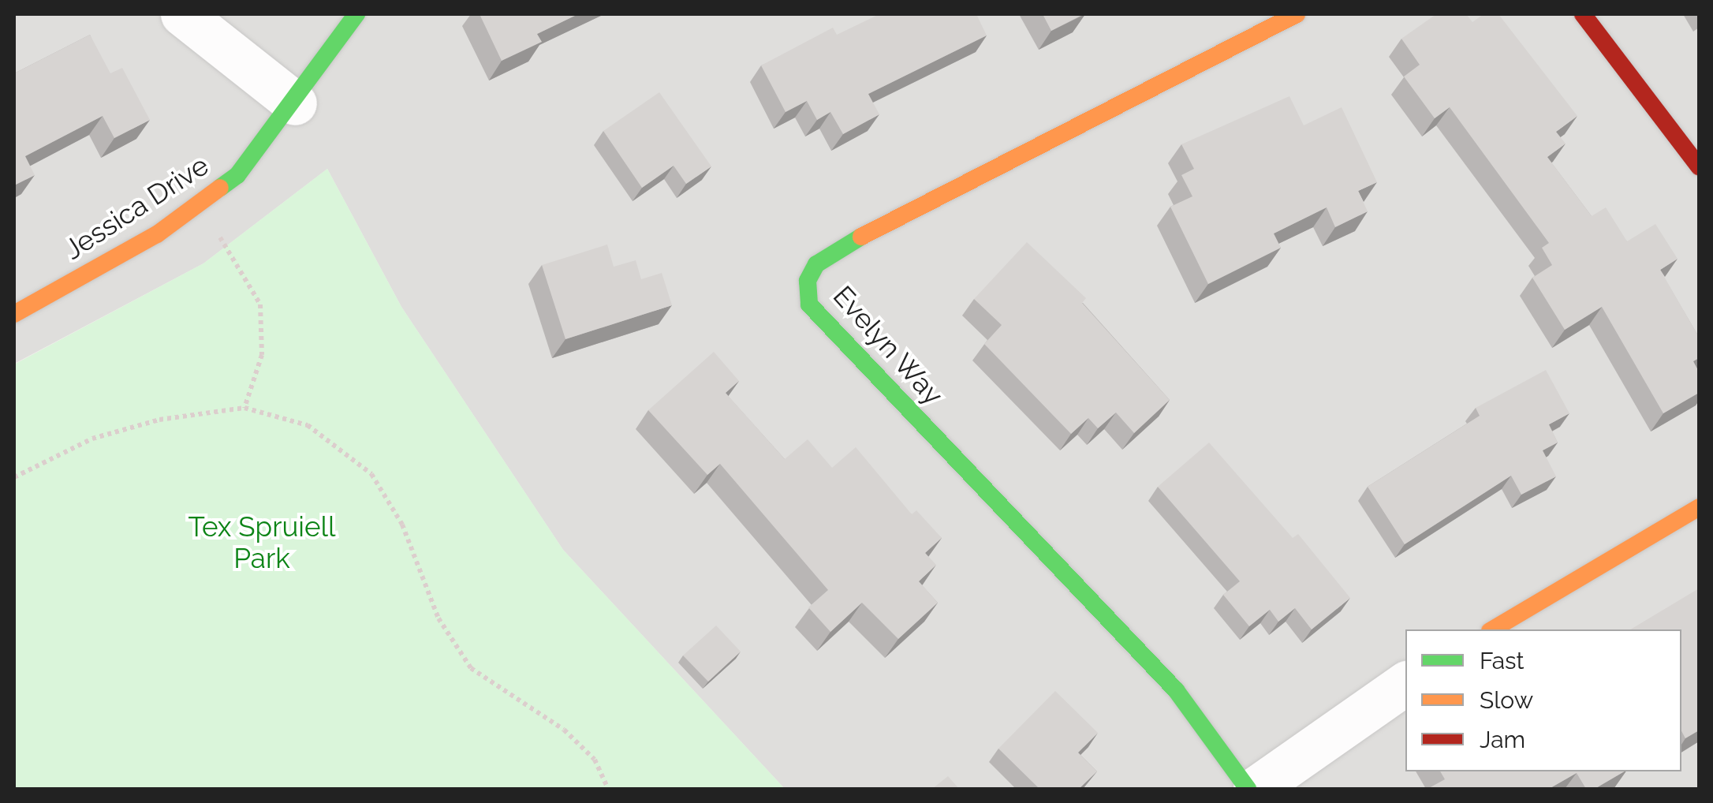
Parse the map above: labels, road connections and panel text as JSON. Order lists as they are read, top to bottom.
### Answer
{
  "streets": {
    "street": ["Jessica Drive", "Evelyn Way"]
  },
  "parks": ["Tex Spruiell Park"],
  "legend": ["Fast", "Slow", "Jam"]
}
